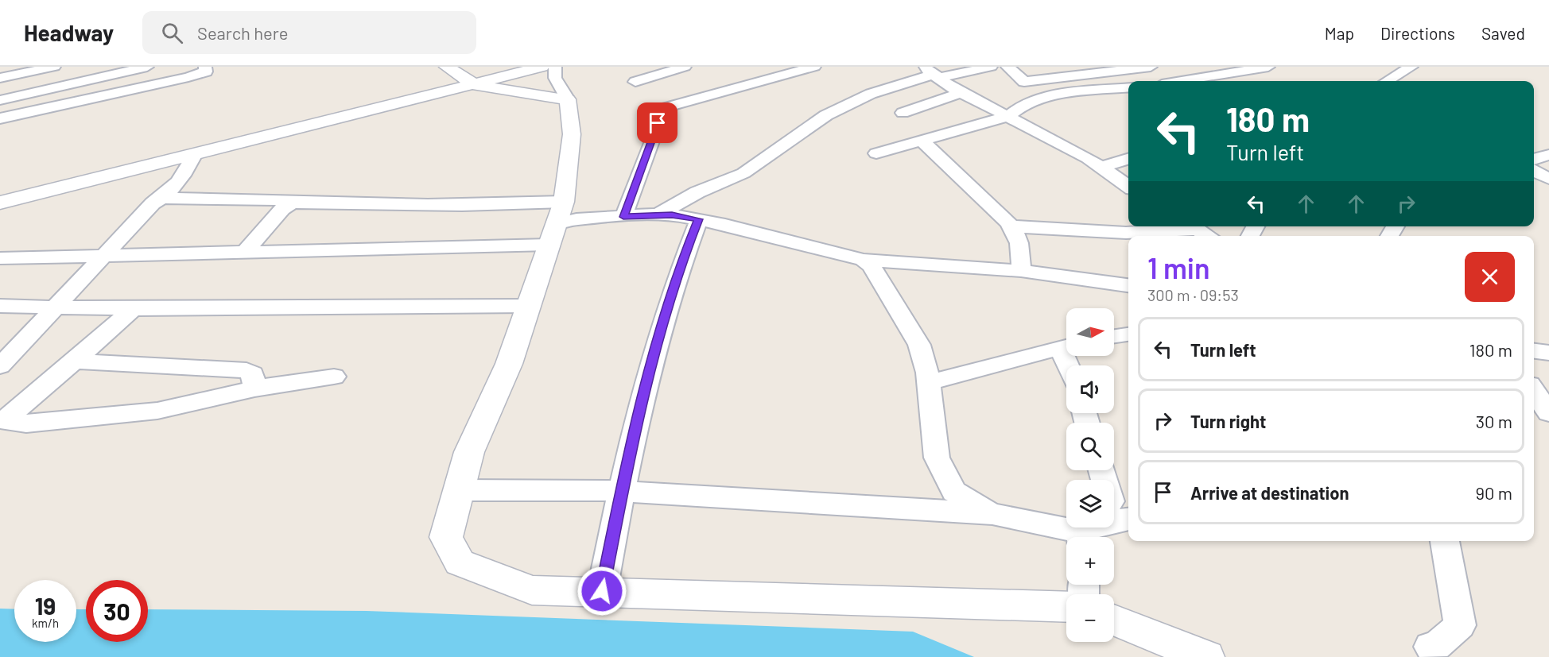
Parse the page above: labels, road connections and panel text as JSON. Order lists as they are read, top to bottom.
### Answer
{
  "north": "right",
  "page": {
    "header": "Headway",
    "search": "Search here",
    "nav": ["Map", "Directions", "Saved"],
    "turn": ["180 m", "Turn left"],
    "heading": ["1 min", "300 m · 09:53"],
    "map_buttons": ["+", "−"],
    "list": [
      {
        "name": "Turn left",
        "value": "180 m"
      },
      {
        "name": "Turn right",
        "value": "30 m"
      },
      {
        "name": "Arrive at destination",
        "value": "90 m"
      }
    ],
    "speed": "19 km/h",
    "limit": "30"
  }
}
